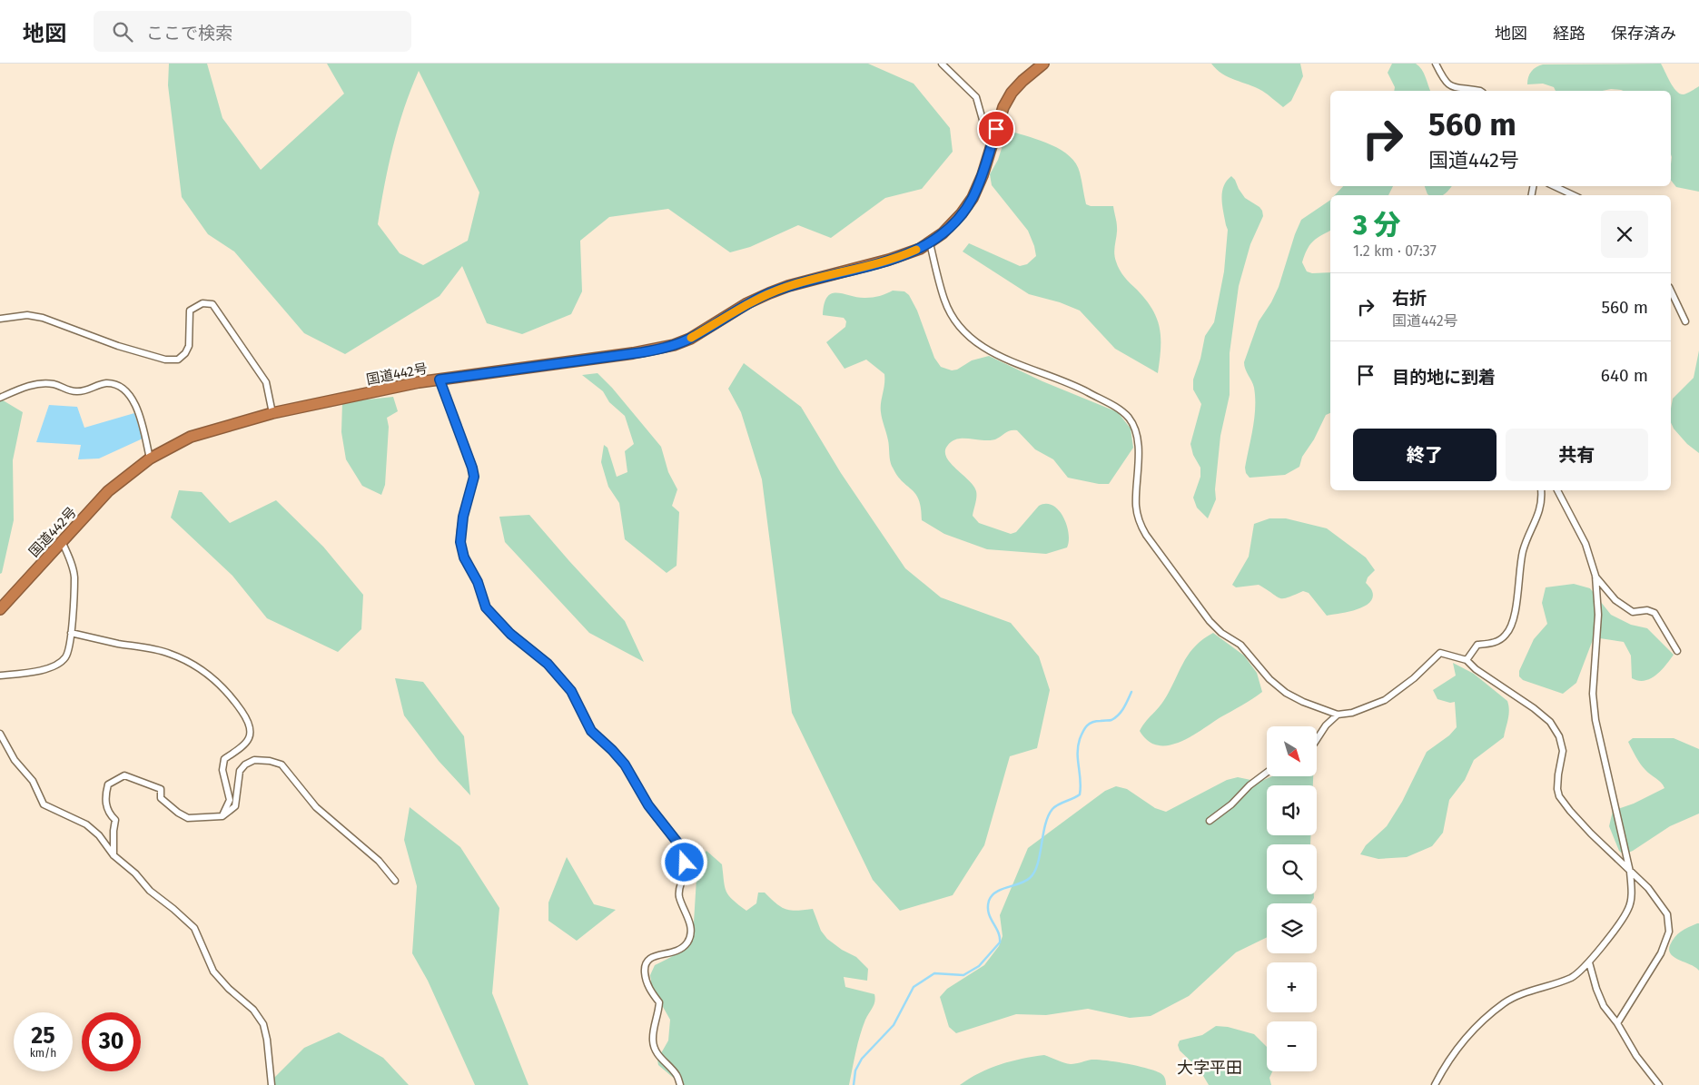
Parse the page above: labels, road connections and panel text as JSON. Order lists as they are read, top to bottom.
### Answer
{
  "streets": {
    "highway": ["国道442号"]
  },
  "districts": ["大字平田"],
  "north": "bottom right",
  "page": {
    "header": "地図",
    "search": "ここで検索",
    "nav": ["地図", "経路", "保存済み"],
    "turn": ["560 m", "国道442号"],
    "heading": ["3 分", "1.2 km · 07:37"],
    "list": [
      {
        "name": "右折",
        "note": "国道442号",
        "value": "560 m"
      },
      {
        "name": "目的地に到着",
        "value": "640 m"
      }
    ],
    "buttons": ["終了", "共有"],
    "map_buttons": ["+", "−"],
    "speed": "25 km/h",
    "limit": "30"
  }
}
